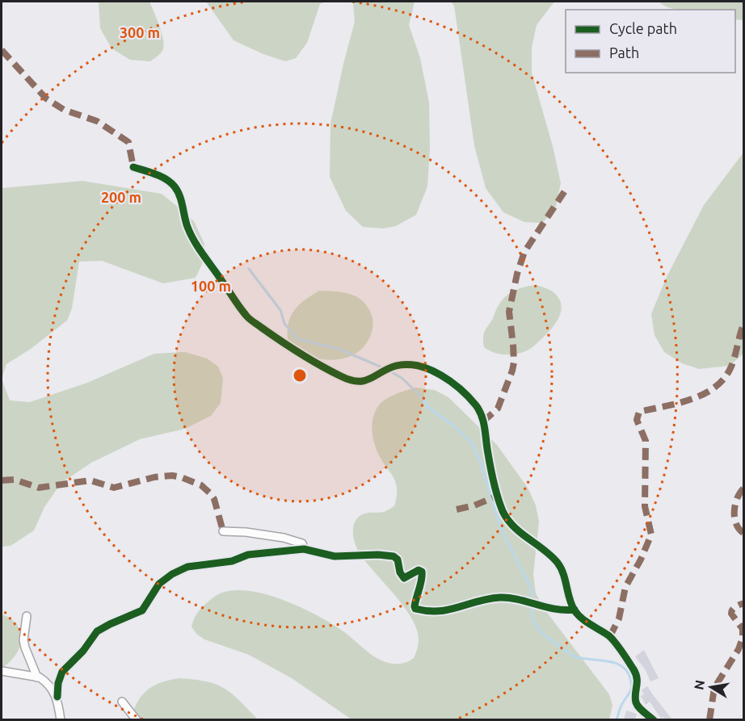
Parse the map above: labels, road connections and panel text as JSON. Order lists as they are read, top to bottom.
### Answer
{
  "legend": ["Cycle path", "Path"],
  "north": "left",
  "rings": ["300 m", "200 m", "100 m"]
}
